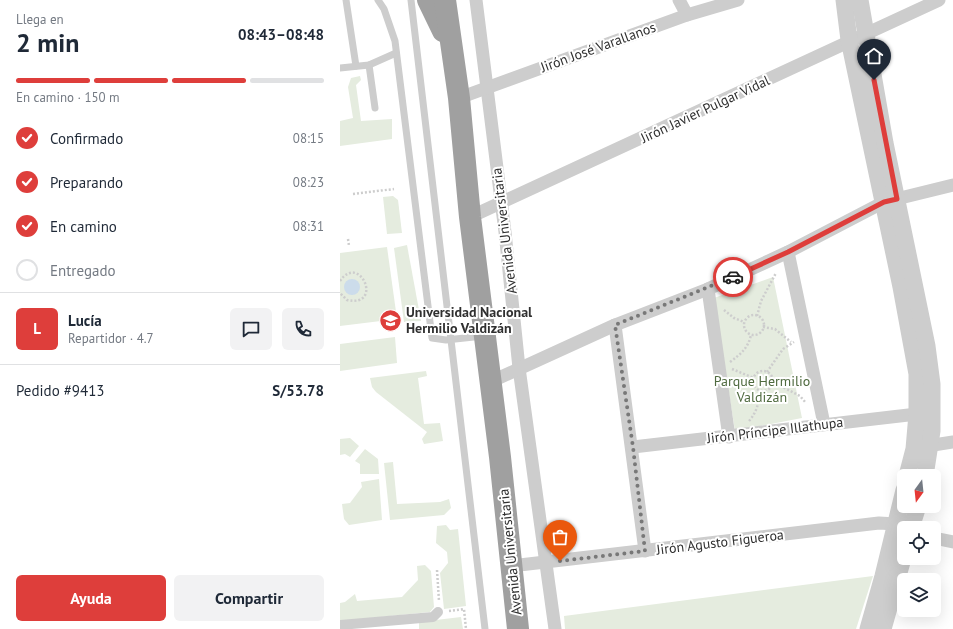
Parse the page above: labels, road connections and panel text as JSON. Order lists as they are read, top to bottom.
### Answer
{
  "streets": {
    "highway": ["Avenida Universitaria"],
    "street": [
      "Jirón José Varallanos",
      "Jirón Javier Pulgar Vidal",
      "Jirón Príncipe Illathupa",
      "Jirón Agusto Figueroa"
    ]
  },
  "crossings": [
    ["Jirón José Varallanos", "Avenida Universitaria"],
    ["Jirón Javier Pulgar Vidal", "Avenida Universitaria"],
    ["Avenida Universitaria", "Jirón Agusto Figueroa"]
  ],
  "parks": ["Parque Hermilio Valdizán"],
  "places": {
    "school or university": ["Universidad Nacional Hermilio Valdizán"]
  },
  "north": "bottom",
  "page": {
    "heading": ["2 min", "Llega en", "08:43–08:48"],
    "panel": [
      "Lucía",
      "Repartidor · 4.7",
      "Pedido #9413",
      "S/53.78"
    ],
    "bar": "En camino · 150 m",
    "list": [
      ["Confirmado", "08:15"],
      ["Preparando", "08:23"],
      ["En camino", "08:31"],
      "Entregado"
    ],
    "round": "L",
    "buttons": ["Ayuda", "Compartir"]
  }
}
